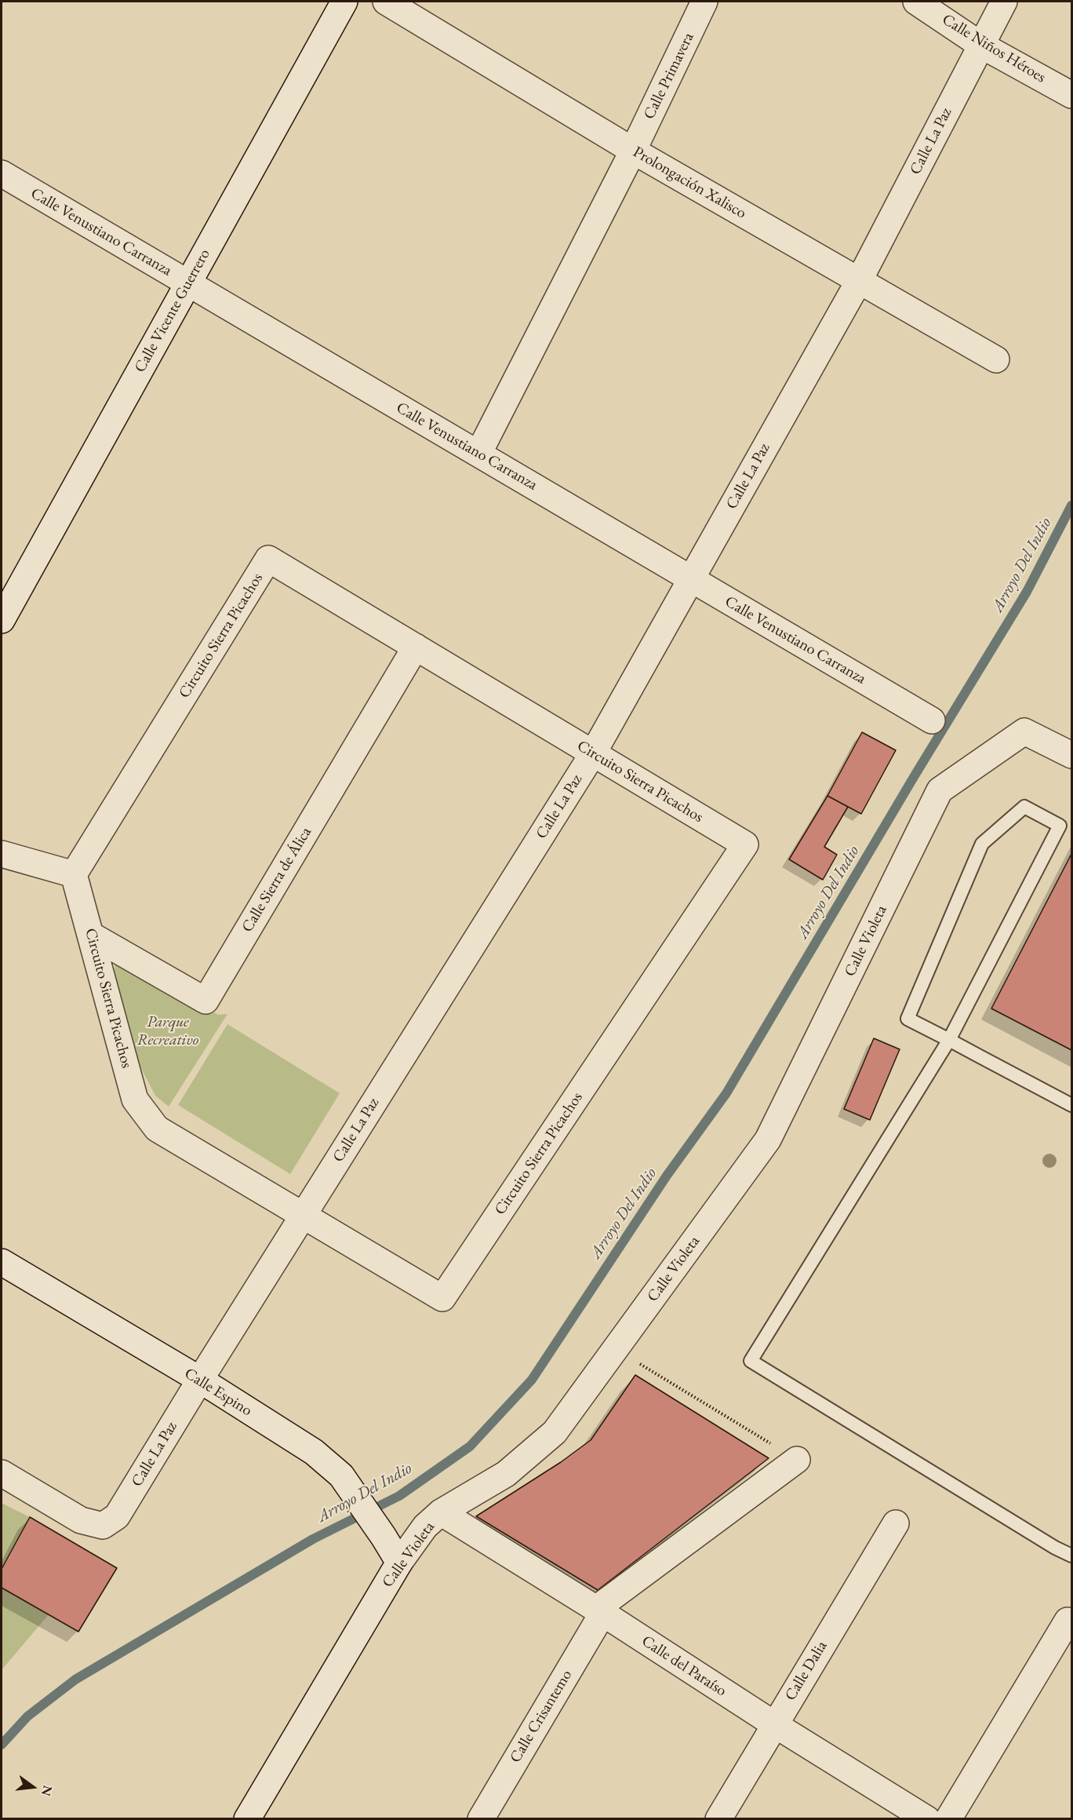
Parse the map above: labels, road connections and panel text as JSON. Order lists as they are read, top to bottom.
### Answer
{
  "streets": {
    "street": [
      "Calle Niños Héroes",
      "Calle Primavera",
      "Calle La Paz",
      "Prolongación Xalisco",
      "Calle Venustiano Carranza",
      "Calle Vicente Guerrero",
      "Circuito Sierra Picachos",
      "Calle Sierra de Álica",
      "Calle Violeta",
      "Calle Espino",
      "Calle del Paraíso",
      "Calle Dalia",
      "Calle Crisantemo"
    ]
  },
  "crossings": [
    ["Calle Niños Héroes", "Calle La Paz"],
    ["Calle Primavera", "Prolongación Xalisco"],
    ["Calle Primavera", "Calle Venustiano Carranza"],
    ["Calle La Paz", "Prolongación Xalisco"],
    ["Calle La Paz", "Calle Venustiano Carranza"],
    ["Calle La Paz", "Circuito Sierra Picachos"],
    ["Calle La Paz", "Calle Espino"],
    ["Calle Venustiano Carranza", "Calle Vicente Guerrero"],
    ["Circuito Sierra Picachos", "Calle Sierra de Álica"],
    ["Calle Violeta", "Calle Espino"],
    ["Calle Violeta", "Calle del Paraíso"],
    ["Calle del Paraíso", "Calle Dalia"],
    ["Calle del Paraíso", "Calle Crisantemo"]
  ],
  "water": ["Arroyo Del Indio"],
  "parks": ["Parque Recreativo"],
  "north": "right"
}
